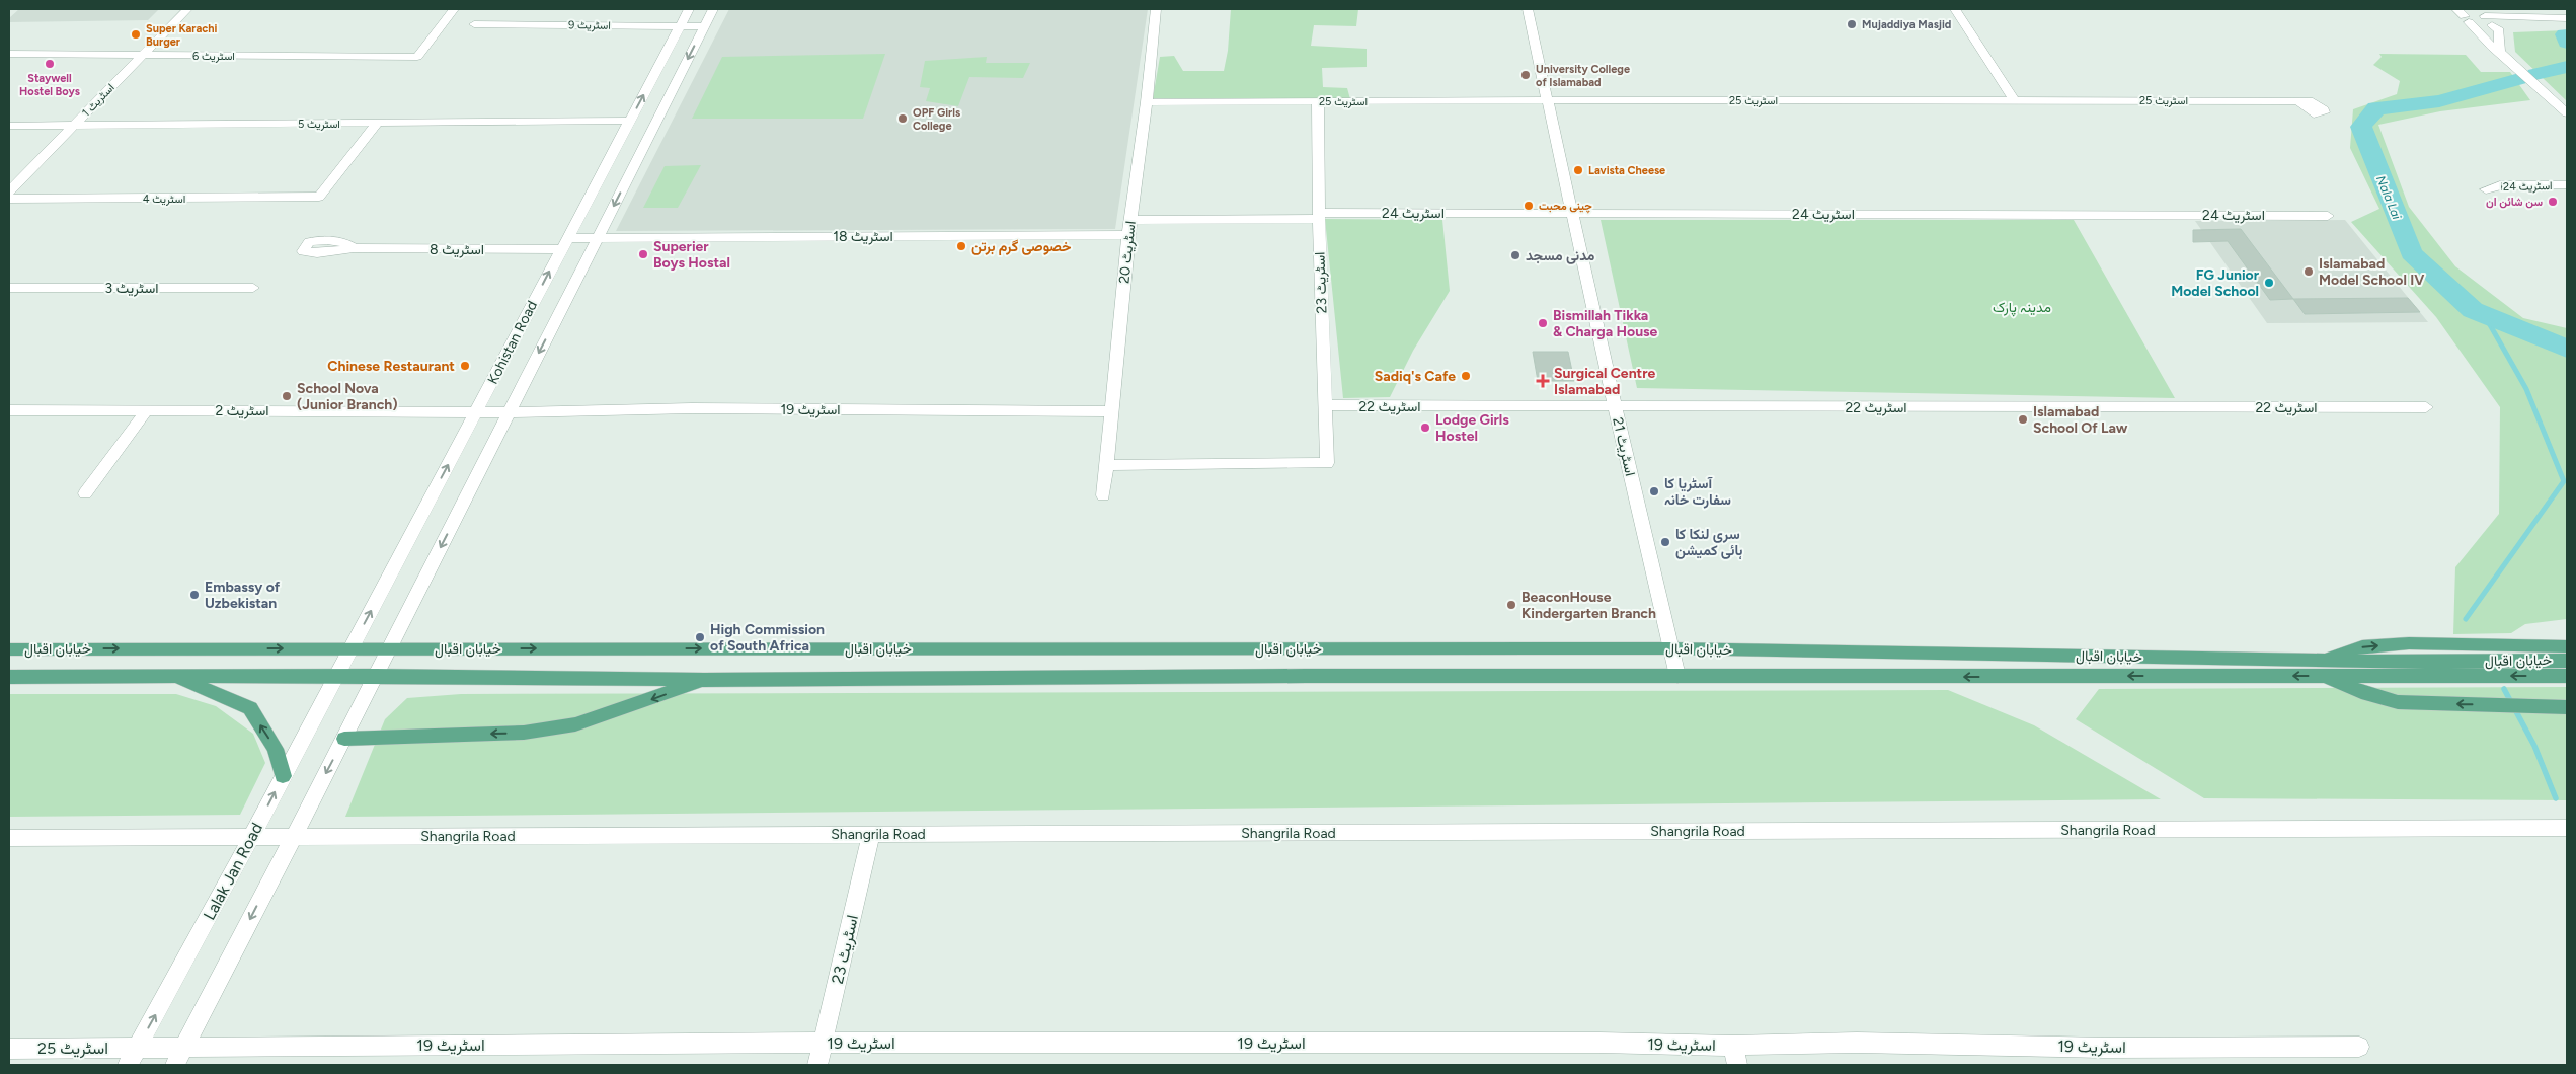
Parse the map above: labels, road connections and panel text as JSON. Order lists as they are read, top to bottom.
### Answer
{
  "streets": {
    "main road": ["خیابان اقبال"],
    "street": [
      "اسٹریٹ 9",
      "اسٹریٹ 6",
      "اسٹریٹ 1",
      "اسٹریٹ 25",
      "اسٹریٹ 5",
      "اسٹریٹ 24ا",
      "اسٹریٹ 4",
      "اسٹریٹ 24",
      "اسٹریٹ 18",
      "اسٹریٹ 8",
      "اسٹریٹ 20",
      "اسٹریٹ 23",
      "اسٹریٹ 3",
      "Kohistan Road",
      "اسٹریٹ 22",
      "اسٹریٹ 19",
      "اسٹریٹ 2",
      "اسٹریٹ 21",
      "Shangrila Road",
      "Lalak Jan Road"
    ]
  },
  "crossings": [
    ["اسٹریٹ 9", "Kohistan Road"],
    ["اسٹریٹ 6", "اسٹریٹ 1"],
    ["اسٹریٹ 1", "اسٹریٹ 5"],
    ["اسٹریٹ 25", "اسٹریٹ 20"],
    ["اسٹریٹ 25", "اسٹریٹ 23"],
    ["اسٹریٹ 25", "اسٹریٹ 19"],
    ["اسٹریٹ 25", "اسٹریٹ 21"],
    ["اسٹریٹ 25", "Lalak Jan Road"],
    ["اسٹریٹ 5", "اسٹریٹ 4"],
    ["اسٹریٹ 5", "Kohistan Road"],
    ["اسٹریٹ 24", "اسٹریٹ 20"],
    ["اسٹریٹ 24", "اسٹریٹ 23"],
    ["اسٹریٹ 24", "اسٹریٹ 21"],
    ["اسٹریٹ 18", "اسٹریٹ 8"],
    ["اسٹریٹ 18", "اسٹریٹ 20"],
    ["اسٹریٹ 18", "Kohistan Road"],
    ["اسٹریٹ 8", "Kohistan Road"],
    ["اسٹریٹ 20", "اسٹریٹ 23"],
    ["اسٹریٹ 20", "اسٹریٹ 19"],
    ["اسٹریٹ 23", "اسٹریٹ 22"],
    ["اسٹریٹ 23", "اسٹریٹ 19"],
    ["اسٹریٹ 23", "Shangrila Road"],
    ["Kohistan Road", "اسٹریٹ 19"],
    ["Kohistan Road", "اسٹریٹ 2"],
    ["Kohistan Road", "خیابان اقبال"],
    ["Kohistan Road", "Lalak Jan Road"],
    ["اسٹریٹ 22", "اسٹریٹ 21"],
    ["اسٹریٹ 19", "اسٹریٹ 2"],
    ["اسٹریٹ 19", "Lalak Jan Road"],
    ["اسٹریٹ 21", "خیابان اقبال"],
    ["خیابان اقبال", "Lalak Jan Road"],
    ["Shangrila Road", "Lalak Jan Road"]
  ],
  "water": ["Nala Lai"],
  "parks": ["مدینہ پارک"],
  "places": {
    "other": [
      "Mujaddiya Masjid",
      "Super Karachi Burger",
      "Staywell Hostel Boys",
      "University College of Islamabad",
      "OPF Girls College",
      "Lavista Cheese",
      "سن شائن ان",
      "چینی محبت",
      "خصوصی گرم برتن",
      "Superier Boys Hostal",
      "مدنی مسجد",
      "Islamabad Model School IV",
      "FG Junior Model School",
      "Bismillah Tikka & Charga House",
      "Chinese Restaurant",
      "Sadiq's Cafe",
      "School Nova (Junior Branch)",
      "Islamabad School Of Law",
      "Lodge Girls Hostel",
      "آسٹریا کا سفارت خانہ",
      "سری لنکا کا ہائی کمیشن",
      "Embassy of Uzbekistan",
      "BeaconHouse Kindergarten Branch",
      "High Commission of South Africa"
    ],
    "health": ["Surgical Centre Islamabad"]
  }
}
